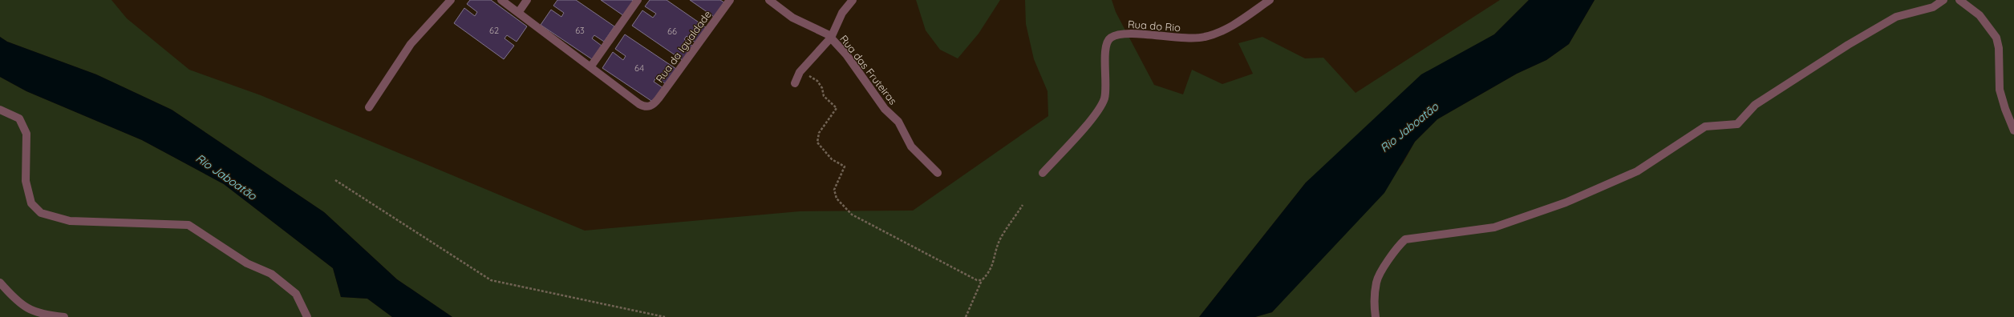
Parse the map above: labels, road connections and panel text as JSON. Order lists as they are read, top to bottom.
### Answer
{
  "streets": {
    "street": ["Rua do Rio", "Rua da Igualdade", "Rua das Fruteiras"]
  },
  "water": ["Rio Jaboatão"],
  "house_numbers": [
    "62",
    "63",
    "66",
    "64"
  ]
}
